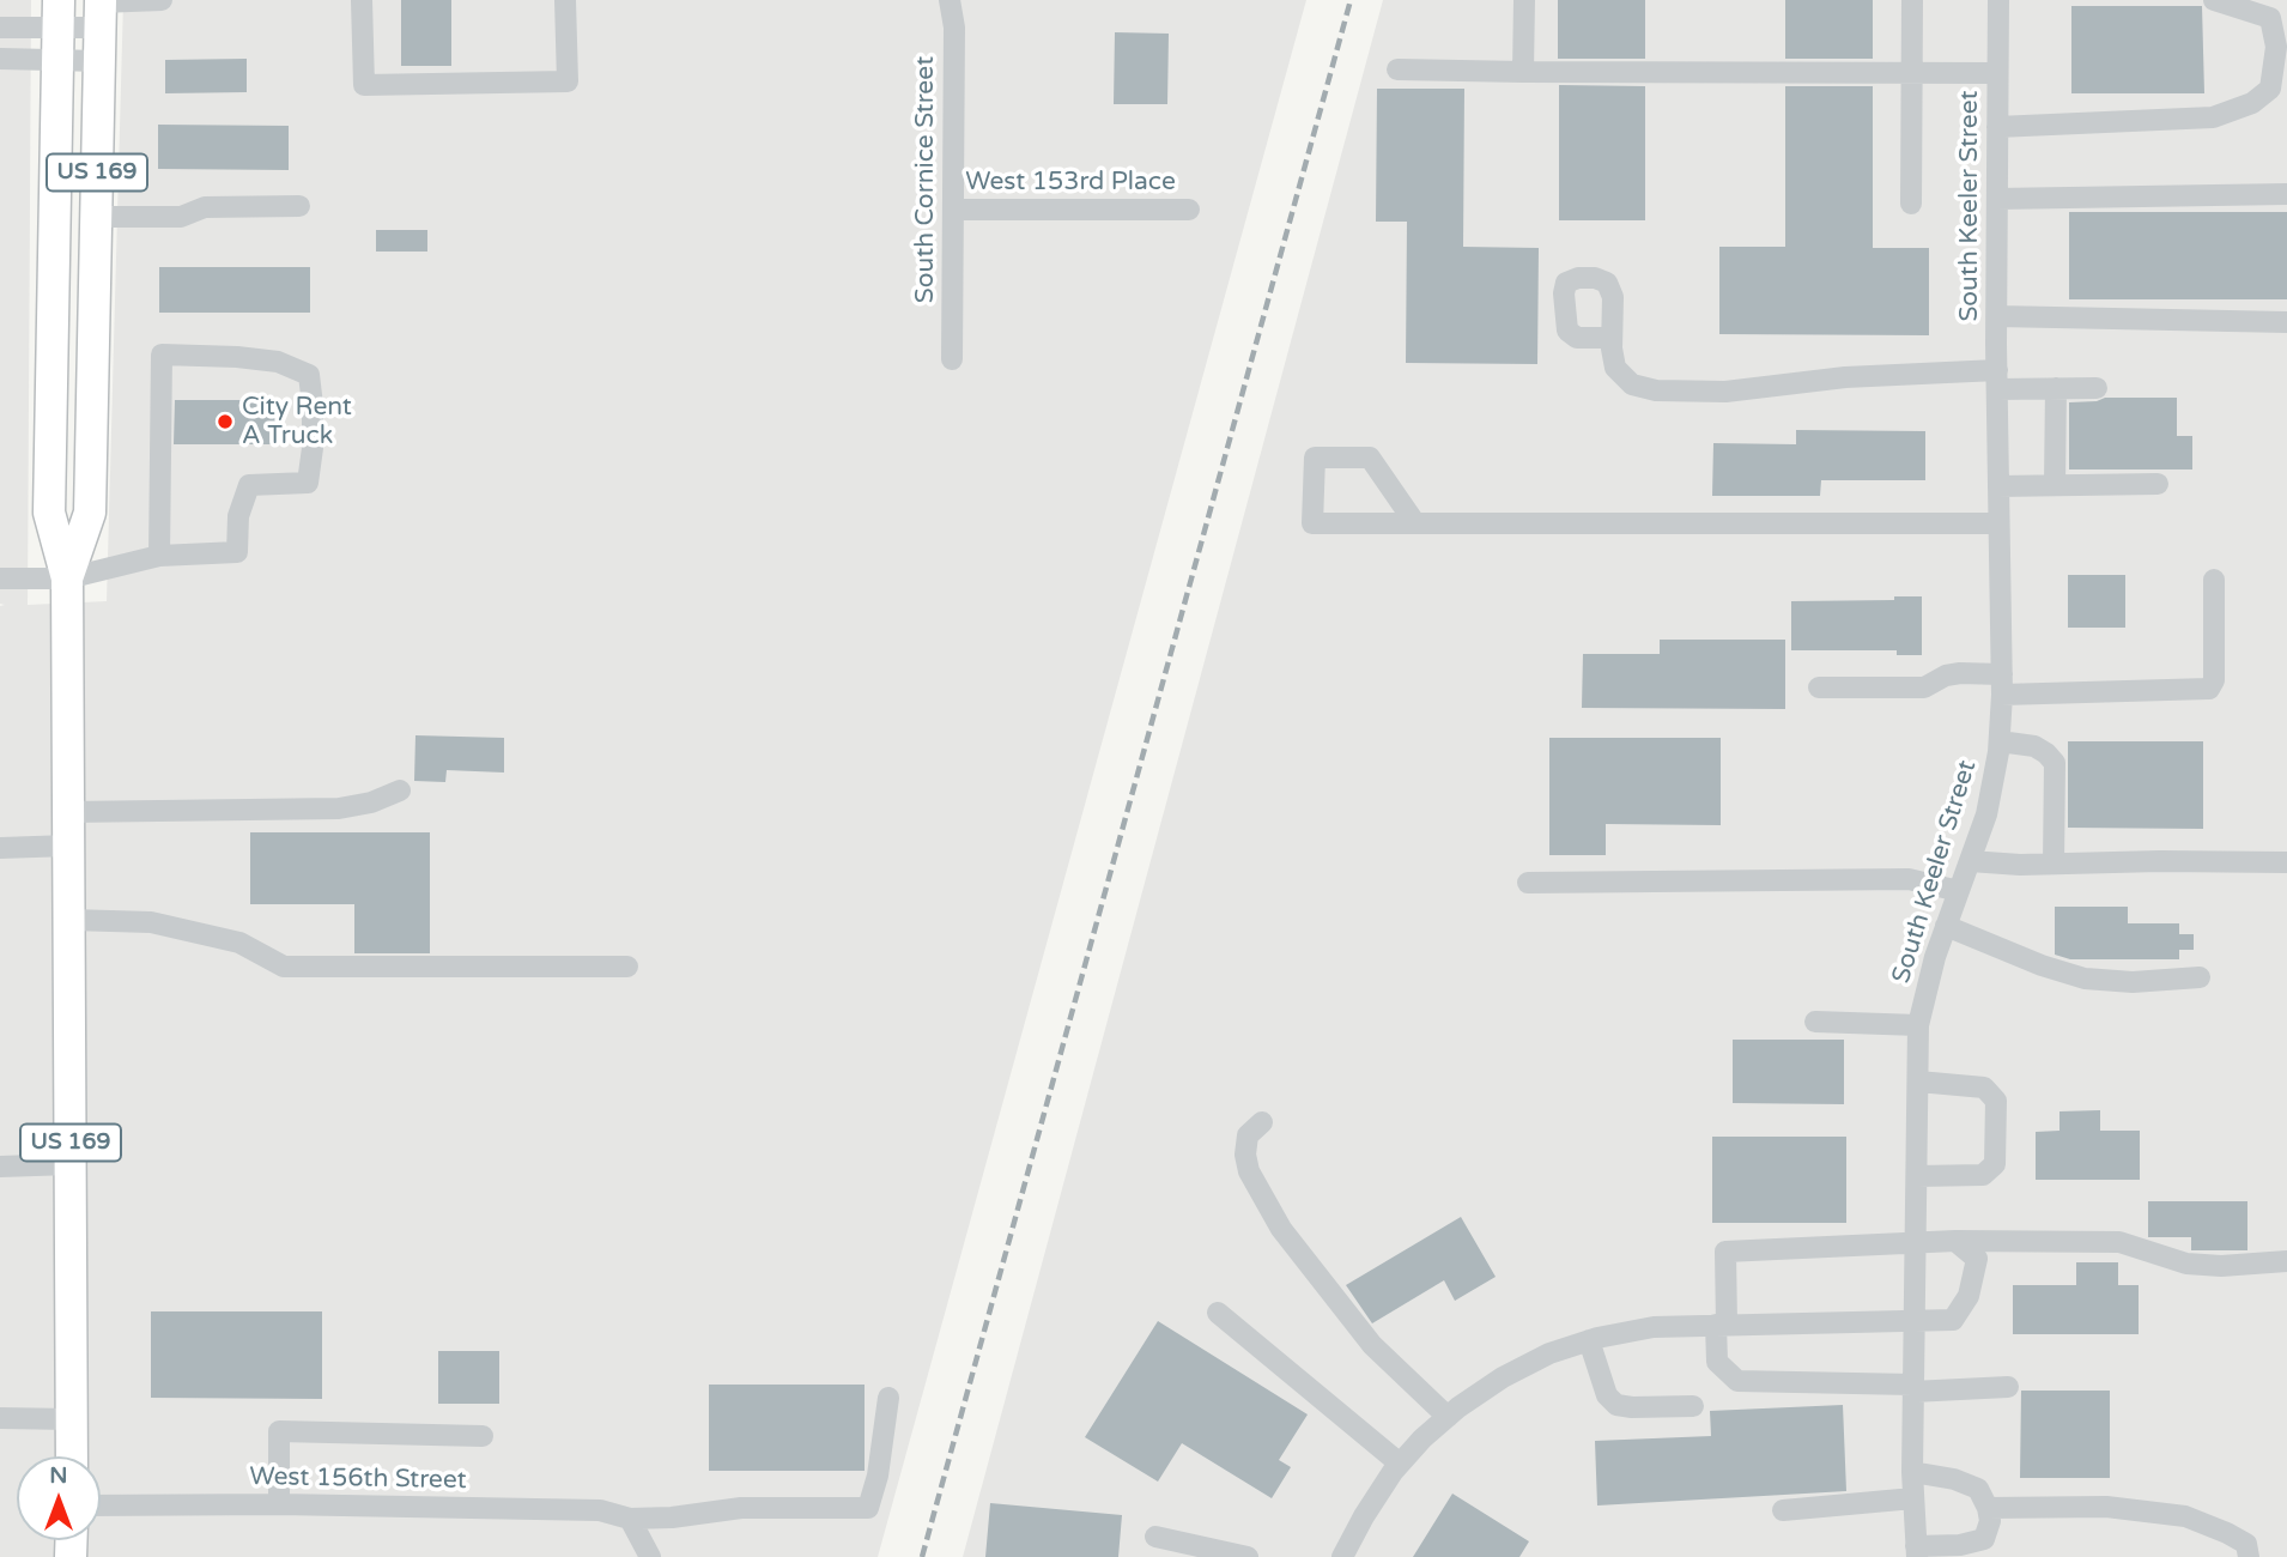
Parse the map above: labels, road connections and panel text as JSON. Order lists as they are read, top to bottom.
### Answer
{
  "streets": {
    "highway": ["US 169"],
    "street": [
      "South Cornice Street",
      "West 153rd Place",
      "South Keeler Street",
      "West 156th Street"
    ]
  },
  "crossings": [
    ["South Cornice Street", "West 153rd Place"]
  ],
  "places": ["City Rent A Truck"],
  "north": "top"
}
